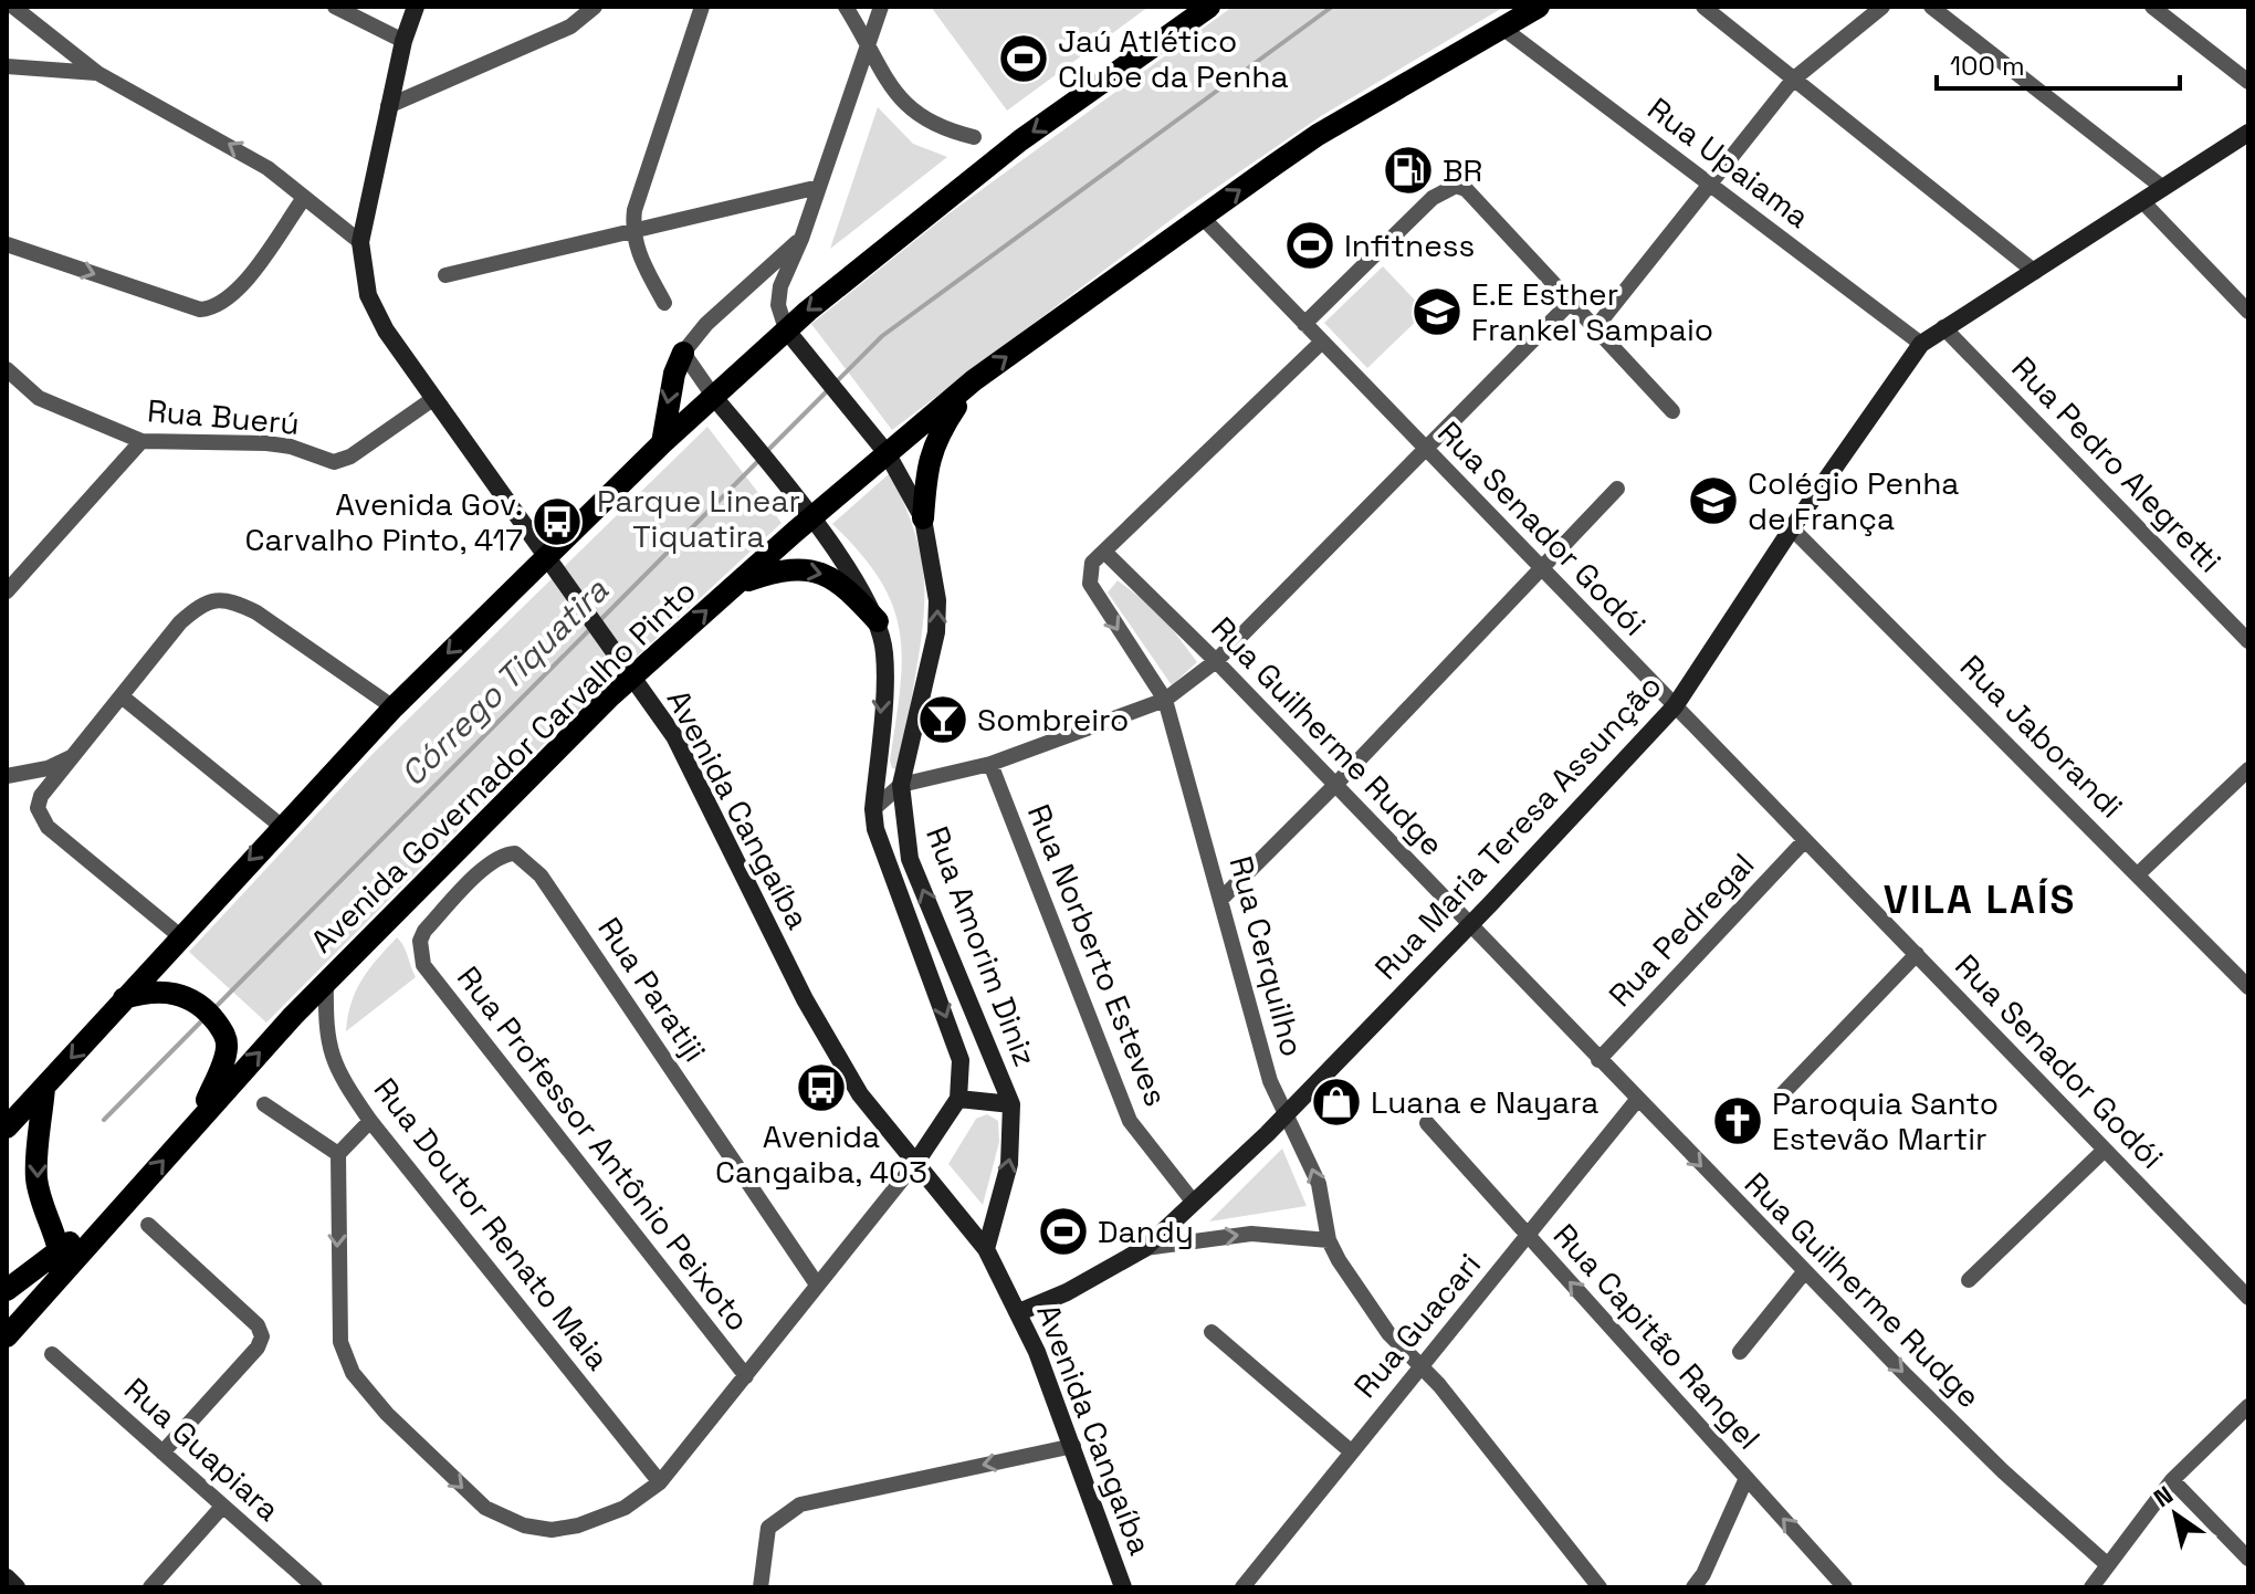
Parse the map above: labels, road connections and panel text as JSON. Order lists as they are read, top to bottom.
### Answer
{
  "streets": {
    "main road": ["Avenida Governador Carvalho Pinto"],
    "street": [
      "Rua Upaiama",
      "Rua Buerú",
      "Rua Pedro Alegretti",
      "Rua Senador Godói",
      "Rua Guilherme Rudge",
      "Rua Jaborandi",
      "Avenida Cangaíba",
      "Rua Maria Teresa Assunção",
      "Rua Pedregal",
      "Rua Amorim Diniz",
      "Rua Norberto Esteves",
      "Rua Cerquilho",
      "Rua Paratiji",
      "Rua Professor Antônio Peixoto",
      "Rua Doutor Renato Maia",
      "Rua Guacari",
      "Rua Capitão Rangel",
      "Rua Guapiara"
    ]
  },
  "crossings": [
    ["Rua Upaiama", "Avenida Governador Carvalho Pinto"],
    ["Rua Upaiama", "Rua Maria Teresa Assunção"],
    ["Rua Buerú", "Avenida Cangaíba"],
    ["Rua Pedro Alegretti", "Rua Maria Teresa Assunção"],
    ["Rua Senador Godói", "Avenida Governador Carvalho Pinto"],
    ["Rua Senador Godói", "Rua Maria Teresa Assunção"],
    ["Rua Senador Godói", "Rua Pedregal"],
    ["Rua Guilherme Rudge", "Rua Maria Teresa Assunção"],
    ["Rua Guilherme Rudge", "Rua Pedregal"],
    ["Rua Guilherme Rudge", "Rua Cerquilho"],
    ["Rua Guilherme Rudge", "Rua Guacari"],
    ["Rua Jaborandi", "Rua Maria Teresa Assunção"],
    ["Avenida Governador Carvalho Pinto", "Rua Amorim Diniz"],
    ["Avenida Governador Carvalho Pinto", "Rua Doutor Renato Maia"],
    ["Avenida Cangaíba", "Rua Maria Teresa Assunção"],
    ["Avenida Cangaíba", "Rua Amorim Diniz"],
    ["Rua Maria Teresa Assunção", "Rua Norberto Esteves"],
    ["Rua Maria Teresa Assunção", "Rua Cerquilho"],
    ["Rua Cerquilho", "Rua Guacari"],
    ["Rua Paratiji", "Rua Professor Antônio Peixoto"],
    ["Rua Guacari", "Rua Capitão Rangel"]
  ],
  "one_way": ["Rua Guilherme Rudge", "Rua Capitão Rangel"],
  "districts": ["VILA LAÍS"],
  "water": ["Córrego Tiquatira"],
  "parks": ["Parque Linear Tiquatira"],
  "places": {
    "sports": ["Jaú Atlético Clube da Penha", "Infitness", "Dandy"],
    "fuel station": ["BR"],
    "school or university": ["E.E Esther Frankel Sampaio", "Colégio Penha de França"],
    "bus stop": ["Avenida Gov. Carvalho Pinto, 417", "Avenida Cangaiba, 403"],
    "bar": ["Sombreiro"],
    "shop": ["Luana e Nayara"],
    "church": ["Paroquia Santo Estevão Martir"]
  },
  "scale_bar": "100 m",
  "north": "top left"
}
